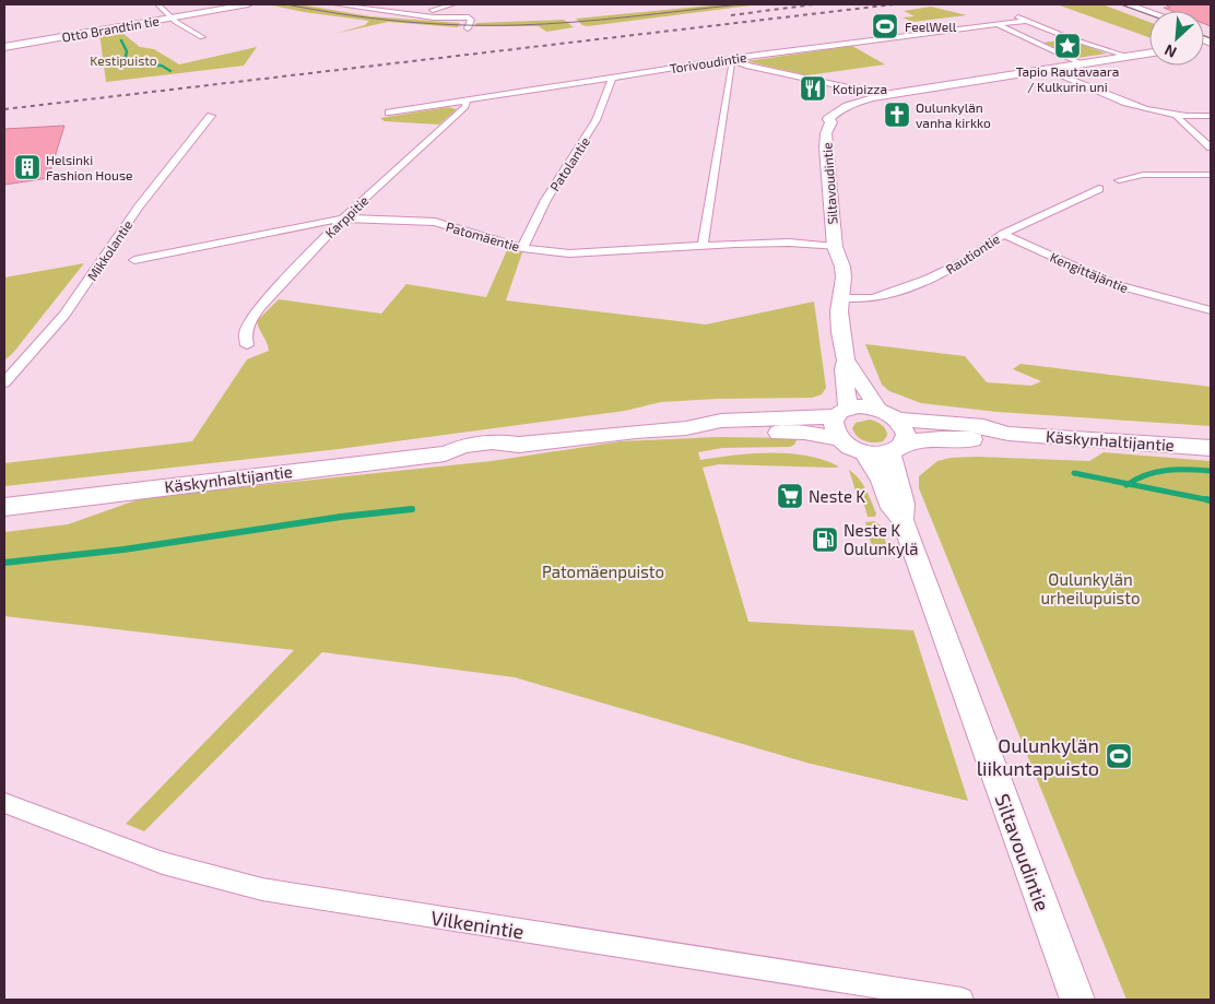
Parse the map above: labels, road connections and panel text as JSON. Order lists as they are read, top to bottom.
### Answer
{
  "streets": {
    "main road": ["Otto Brandtin tie", "Siltavoudintie", "Käskynhaltijantie"],
    "street": [
      "Torivoudintie",
      "Patolantie",
      "Karppitie",
      "Patomäentie",
      "Mikkolantie",
      "Rautiontie",
      "Kengittäjäntie",
      "Vilkenintie"
    ]
  },
  "crossings": [
    ["Torivoudintie", "Patolantie"],
    ["Torivoudintie", "Karppitie"],
    ["Patolantie", "Patomäentie"],
    ["Siltavoudintie", "Patomäentie"],
    ["Siltavoudintie", "Rautiontie"],
    ["Siltavoudintie", "Käskynhaltijantie"],
    ["Karppitie", "Patomäentie"],
    ["Rautiontie", "Kengittäjäntie"]
  ],
  "parks": ["Kestipuisto", "Patomäenpuisto", "Oulunkylän urheilupuisto"],
  "places": {
    "sports": ["FeelWell", "Oulunkylän liikuntapuisto"],
    "place": ["Tapio Rautavaara / Kulkurin uni"],
    "restaurant": ["Kotipizza"],
    "church": ["Oulunkylän vanha kirkko"],
    "building": ["Helsinki Fashion House"],
    "supermarket": ["Neste K"],
    "fuel station": ["Neste K Oulunkylä"]
  },
  "north": "bottom left"
}
